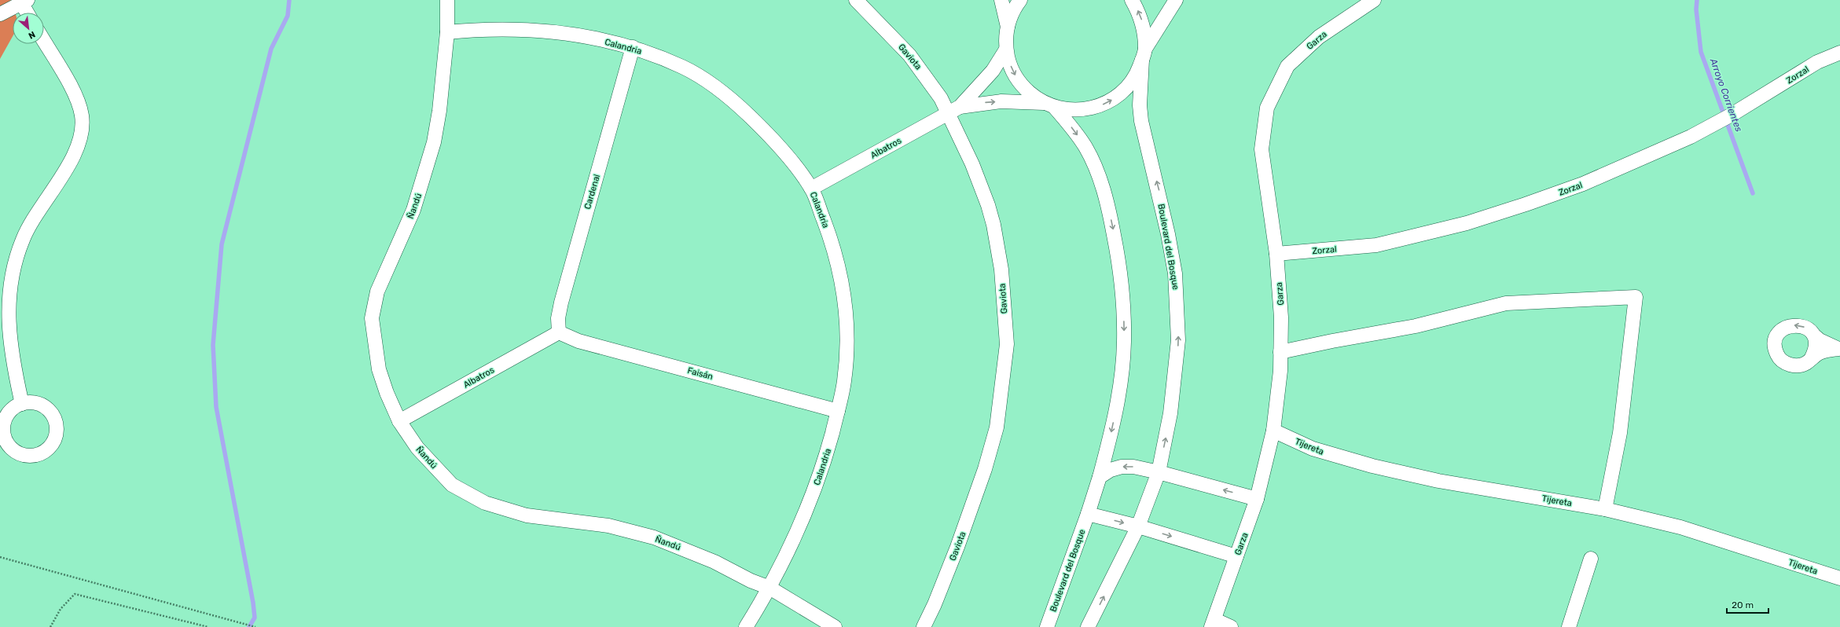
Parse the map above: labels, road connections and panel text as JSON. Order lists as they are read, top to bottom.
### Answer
{
  "streets": {
    "street": [
      "Garza",
      "Calandria",
      "Gaviota",
      "Zorzal",
      "Albatros",
      "Cardenal",
      "Ñandú",
      "Boulevard del Bosque",
      "Faisán",
      "Tijereta"
    ]
  },
  "crossings": [
    ["Garza", "Zorzal"],
    ["Garza", "Tijereta"],
    ["Calandria", "Albatros"],
    ["Calandria", "Cardenal"],
    ["Calandria", "Ñandú"],
    ["Calandria", "Faisán"],
    ["Gaviota", "Albatros"],
    ["Albatros", "Cardenal"],
    ["Albatros", "Ñandú"],
    ["Albatros", "Faisán"],
    ["Cardenal", "Faisán"]
  ],
  "water": ["Arroyo Corrientes"],
  "scale_bar": "20 m",
  "north": "bottom right"
}
